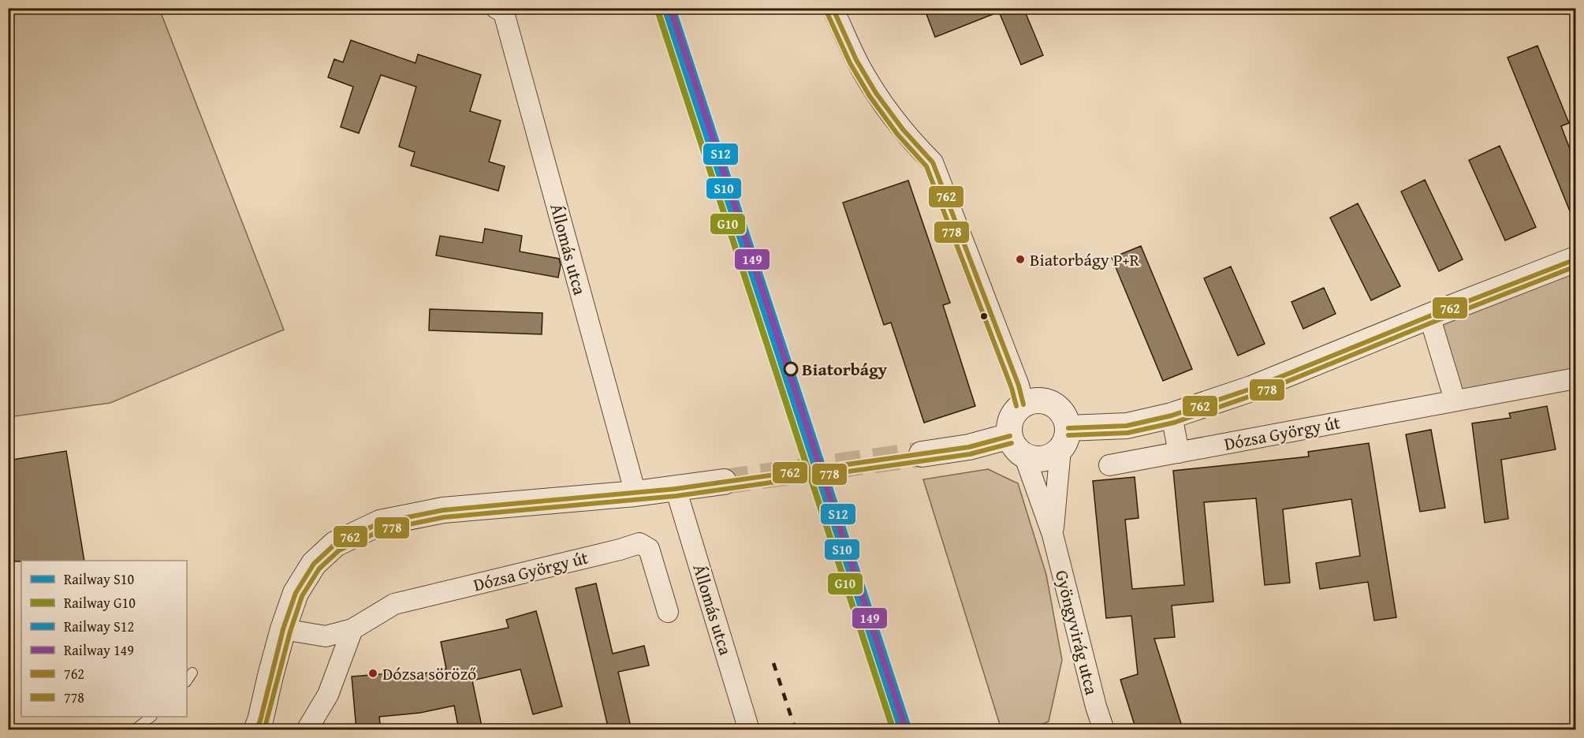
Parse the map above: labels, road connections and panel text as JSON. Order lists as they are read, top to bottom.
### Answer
{
  "streets": {
    "street": ["Állomás utca", "Dózsa György út", "Gyöngyvirág utca"]
  },
  "places": ["Biatorbágy P+R", "Biatorbágy", "Dózsa söröző"],
  "lines": [
    "rail line S10",
    "rail line S12",
    "transit line 762",
    "rail line G10",
    "transit line 778",
    "rail line 149"
  ],
  "legend": [
    "Railway S10",
    "Railway G10",
    "Railway S12",
    "Railway 149",
    "762",
    "778"
  ]
}
